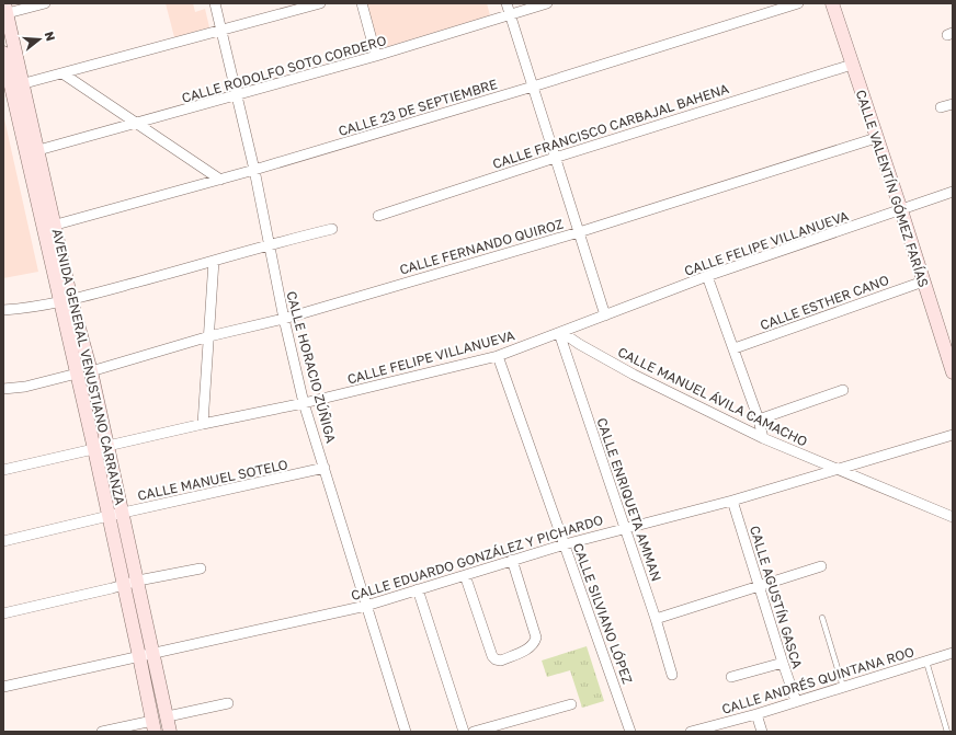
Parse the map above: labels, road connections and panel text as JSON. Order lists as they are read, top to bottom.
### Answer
{
  "streets": {
    "main road": ["CALLE VALENTÍN GÓMEZ FARÍAS", "AVENIDA GENERAL VENUSTIANO CARRANZA"],
    "street": [
      "CALLE RODOLFO SOTO CORDERO",
      "CALLE 23 DE SEPTIEMBRE",
      "CALLE FRANCISCO CARBAJAL BAHENA",
      "CALLE FELIPE VILLANUEVA",
      "CALLE FERNANDO QUIROZ",
      "CALLE ESTHER CANO",
      "CALLE HORACIO ZÚÑIGA",
      "CALLE MANUEL ÁVILA CAMACHO",
      "CALLE MANUEL SOTELO",
      "CALLE ENRIQUETA AMMAN",
      "CALLE EDUARDO GONZÁLEZ Y PICHARDO",
      "CALLE AGUSTÍN GASCA",
      "CALLE SILVIANO LÓPEZ",
      "CALLE ANDRÉS QUINTANA ROO"
    ]
  },
  "crossings": [
    ["CALLE RODOLFO SOTO CORDERO", "AVENIDA GENERAL VENUSTIANO CARRANZA"],
    ["CALLE RODOLFO SOTO CORDERO", "CALLE HORACIO ZÚÑIGA"],
    ["CALLE 23 DE SEPTIEMBRE", "AVENIDA GENERAL VENUSTIANO CARRANZA"],
    ["CALLE 23 DE SEPTIEMBRE", "CALLE HORACIO ZÚÑIGA"],
    ["CALLE FRANCISCO CARBAJAL BAHENA", "CALLE VALENTÍN GÓMEZ FARÍAS"],
    ["CALLE VALENTÍN GÓMEZ FARÍAS", "CALLE FELIPE VILLANUEVA"],
    ["CALLE VALENTÍN GÓMEZ FARÍAS", "CALLE FERNANDO QUIROZ"],
    ["CALLE VALENTÍN GÓMEZ FARÍAS", "CALLE ESTHER CANO"],
    ["CALLE FELIPE VILLANUEVA", "AVENIDA GENERAL VENUSTIANO CARRANZA"],
    ["CALLE FELIPE VILLANUEVA", "CALLE HORACIO ZÚÑIGA"],
    ["CALLE FELIPE VILLANUEVA", "CALLE MANUEL ÁVILA CAMACHO"],
    ["CALLE FELIPE VILLANUEVA", "CALLE ENRIQUETA AMMAN"],
    ["CALLE FELIPE VILLANUEVA", "CALLE SILVIANO LÓPEZ"],
    ["CALLE FERNANDO QUIROZ", "AVENIDA GENERAL VENUSTIANO CARRANZA"],
    ["CALLE FERNANDO QUIROZ", "CALLE HORACIO ZÚÑIGA"],
    ["AVENIDA GENERAL VENUSTIANO CARRANZA", "CALLE MANUEL SOTELO"],
    ["AVENIDA GENERAL VENUSTIANO CARRANZA", "CALLE EDUARDO GONZÁLEZ Y PICHARDO"],
    ["CALLE HORACIO ZÚÑIGA", "CALLE MANUEL SOTELO"],
    ["CALLE HORACIO ZÚÑIGA", "CALLE EDUARDO GONZÁLEZ Y PICHARDO"],
    ["CALLE MANUEL ÁVILA CAMACHO", "CALLE ENRIQUETA AMMAN"],
    ["CALLE MANUEL ÁVILA CAMACHO", "CALLE EDUARDO GONZÁLEZ Y PICHARDO"],
    ["CALLE ENRIQUETA AMMAN", "CALLE EDUARDO GONZÁLEZ Y PICHARDO"],
    ["CALLE EDUARDO GONZÁLEZ Y PICHARDO", "CALLE AGUSTÍN GASCA"],
    ["CALLE EDUARDO GONZÁLEZ Y PICHARDO", "CALLE SILVIANO LÓPEZ"],
    ["CALLE AGUSTÍN GASCA", "CALLE ANDRÉS QUINTANA ROO"]
  ],
  "north": "right"
}
